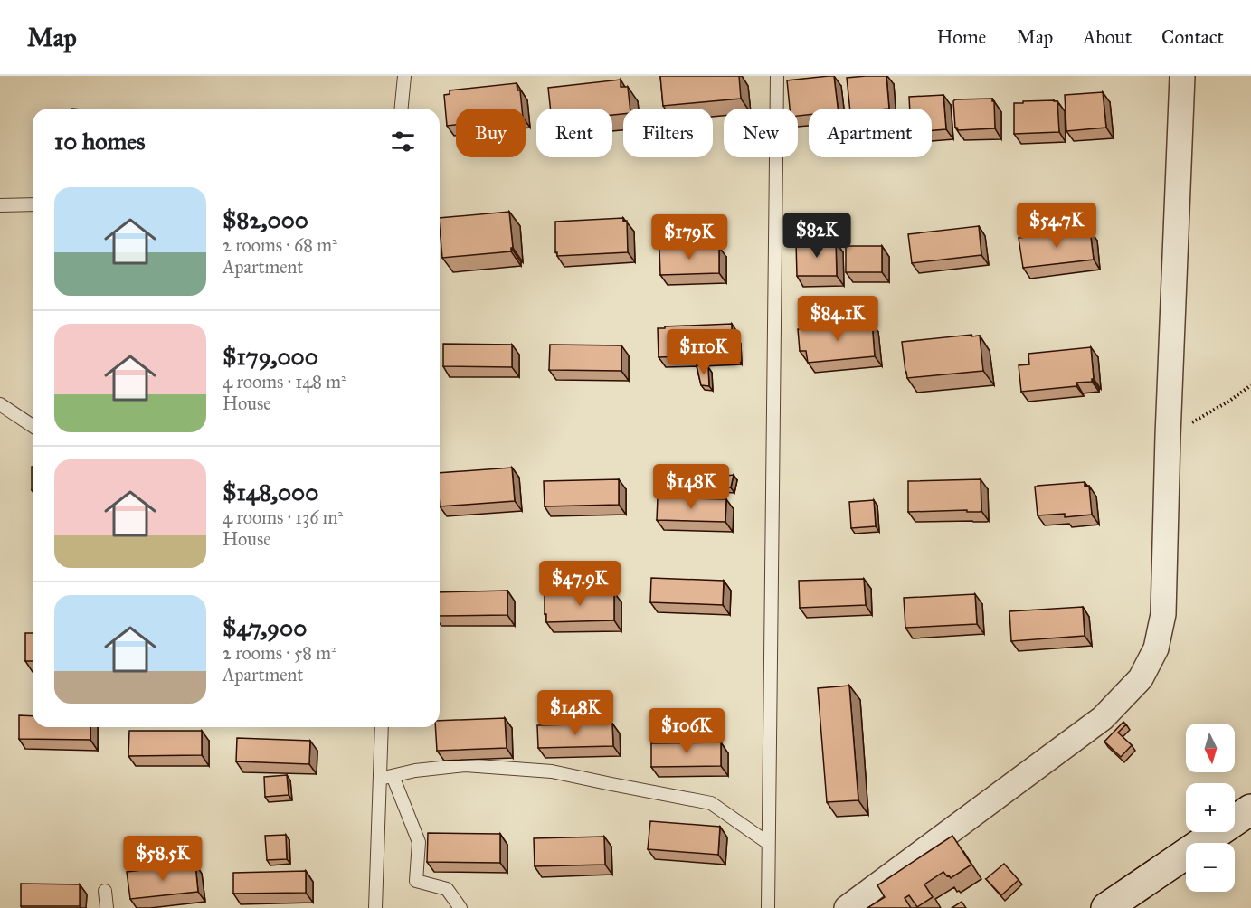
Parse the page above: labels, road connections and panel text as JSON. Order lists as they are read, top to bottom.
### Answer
{
  "north": "bottom",
  "page": {
    "header": "Map",
    "nav": [
      "Home",
      "Map",
      "About",
      "Contact"
    ],
    "chip": [
      "Buy",
      "Rent",
      "Filters",
      "New",
      "Apartment"
    ],
    "heading": "10 homes",
    "list": [
      {
        "name": "$82,000",
        "note": "2 rooms · 68 m² · Apartment"
      },
      {
        "name": "$179,000",
        "note": "4 rooms · 148 m² · House"
      },
      {
        "name": "$148,000",
        "note": "4 rooms · 136 m² · House"
      },
      {
        "name": "$47,900",
        "note": "2 rooms · 58 m² · Apartment"
      }
    ],
    "price": [
      "$54.7K",
      "$82K",
      "$179K",
      "$84.1K",
      "$110K",
      "$148K",
      "$47.9K",
      "$148K",
      "$106K",
      "$58.5K"
    ],
    "map_buttons": ["+", "−"]
  }
}
